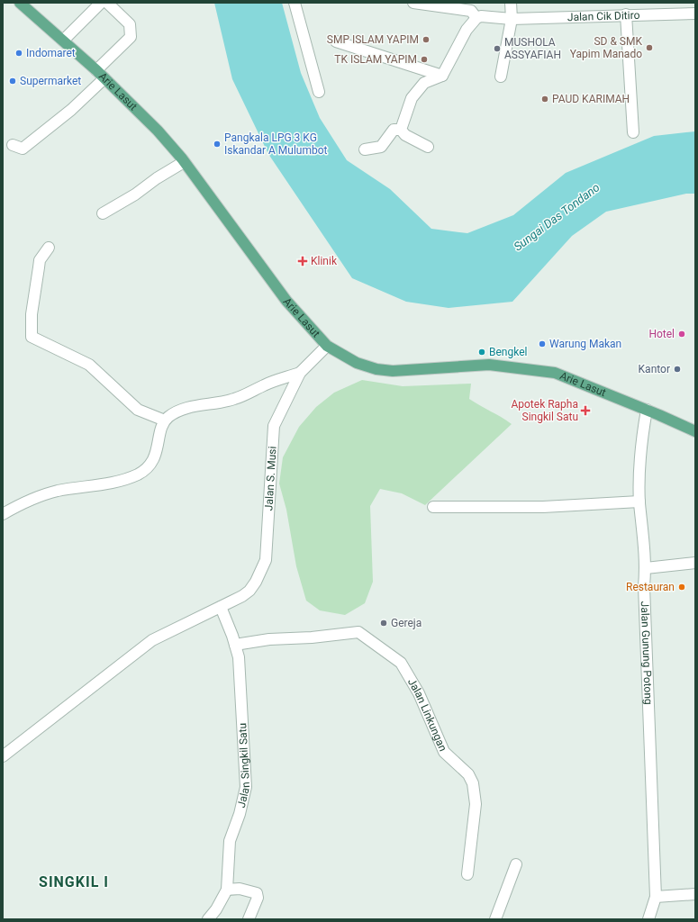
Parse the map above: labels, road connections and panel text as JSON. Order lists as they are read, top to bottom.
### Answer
{
  "streets": {
    "main road": ["Arie Lasut"],
    "street": [
      "Jalan Cik Ditiro",
      "Jalan S. Musi",
      "Jalan Gunung Potong",
      "Jalan Linkungan",
      "Jalan Singkil Satu"
    ]
  },
  "crossings": [
    ["Arie Lasut", "Jalan S. Musi"],
    ["Arie Lasut", "Jalan Gunung Potong"],
    ["Jalan S. Musi", "Jalan Singkil Satu"],
    ["Jalan Linkungan", "Jalan Singkil Satu"]
  ],
  "districts": ["SINGKIL I"],
  "water": ["Sungai Das Tondano"],
  "places": {
    "other": [
      "SMP ISLAM YAPIM",
      "SD & SMK Yapim Manado",
      "MUSHOLA ASSYAFIAH",
      "Indomaret",
      "TK ISLAM YAPIM",
      "Supermarket",
      "PAUD KARIMAH",
      "Pangkala LPG 3 KG Iskandar A Mulumbot",
      "Hotel",
      "Warung Makan",
      "Bengkel",
      "Kantor",
      "Restauran",
      "Gereja"
    ],
    "health": ["Klinik", "Apotek Rapha Singkil Satu"]
  }
}
